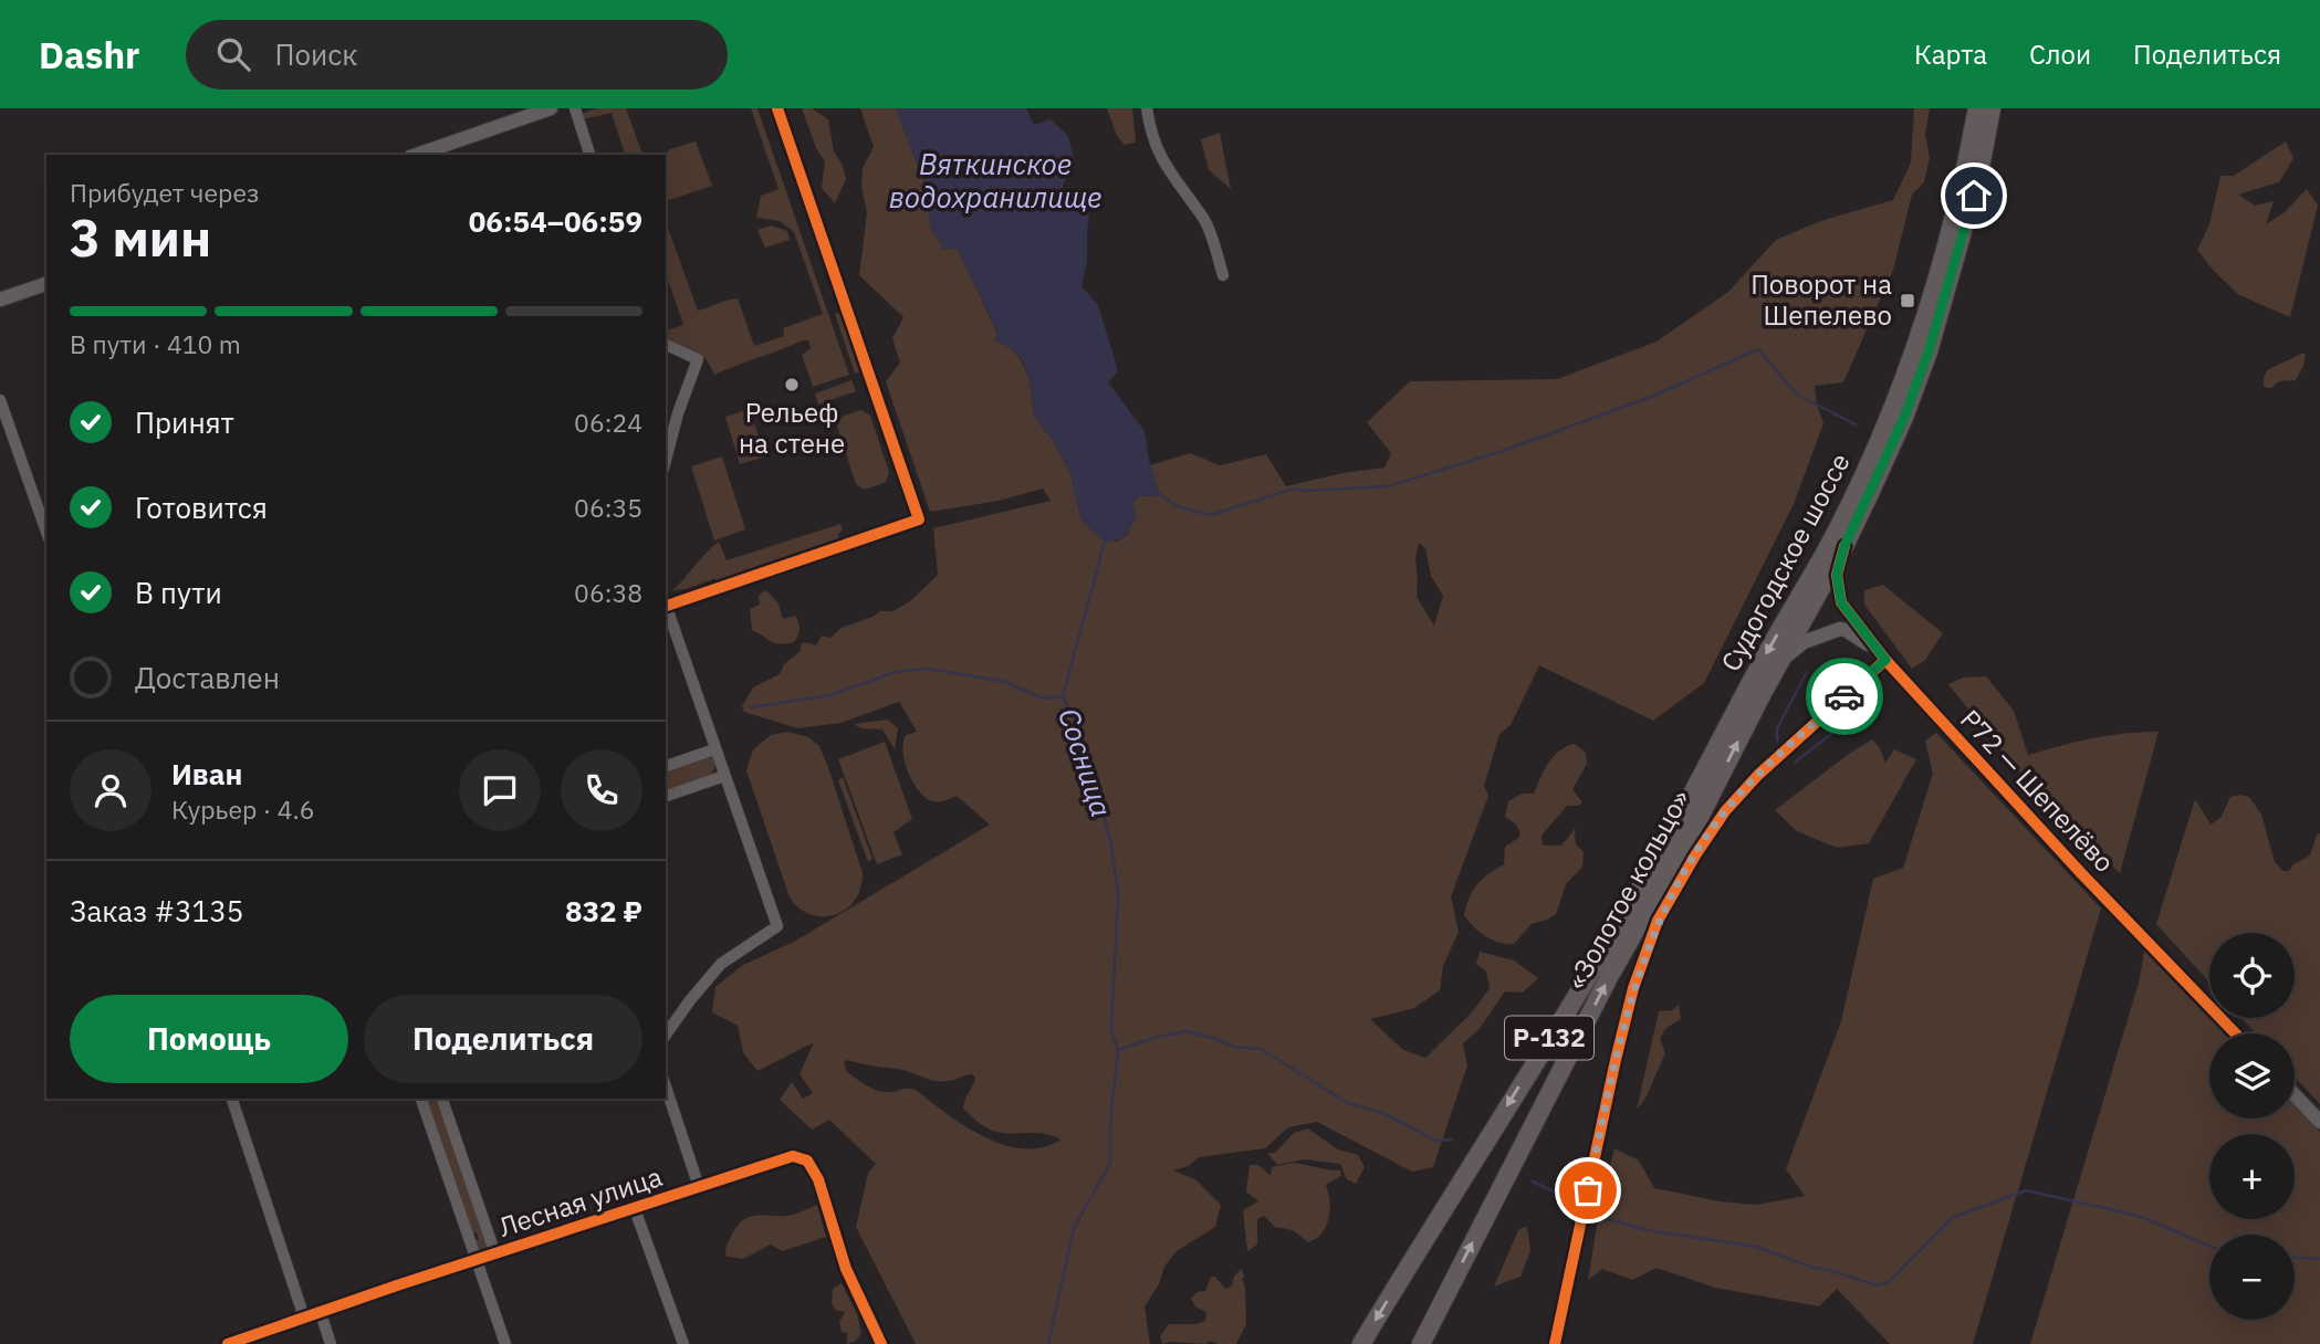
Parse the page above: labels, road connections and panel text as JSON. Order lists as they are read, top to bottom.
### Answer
{
  "streets": {
    "main road": ["Судогодское шоссе", "«Золотое кольцо»", "Р-132"],
    "street": ["Р72 — Шепелёво", "Лесная улица"]
  },
  "crossings": [
    ["Судогодское шоссе", "Р72 — Шепелёво"],
    ["Судогодское шоссе", "«Золотое кольцо»"],
    ["Р72 — Шепелёво", "«Золотое кольцо»"]
  ],
  "water": ["Вяткинское водохранилище", "Сосница"],
  "places": {
    "transit": ["Поворот на Шепелево"],
    "other": ["Рельеф на стене"]
  },
  "page": {
    "header": "Dashr",
    "search": "Поиск",
    "nav": ["Карта", "Слои", "Поделиться"],
    "heading": ["3 мин", "Прибудет через", "06:54–06:59"],
    "panel": [
      "Иван",
      "Курьер · 4.6",
      "Заказ #3135",
      "832 ₽"
    ],
    "bar": "В пути · 410 m",
    "list": [
      ["Принят", "06:24"],
      ["Готовится", "06:35"],
      ["В пути", "06:38"],
      "Доставлен"
    ],
    "map_buttons": ["+", "−"],
    "buttons": ["Помощь", "Поделиться"]
  }
}
